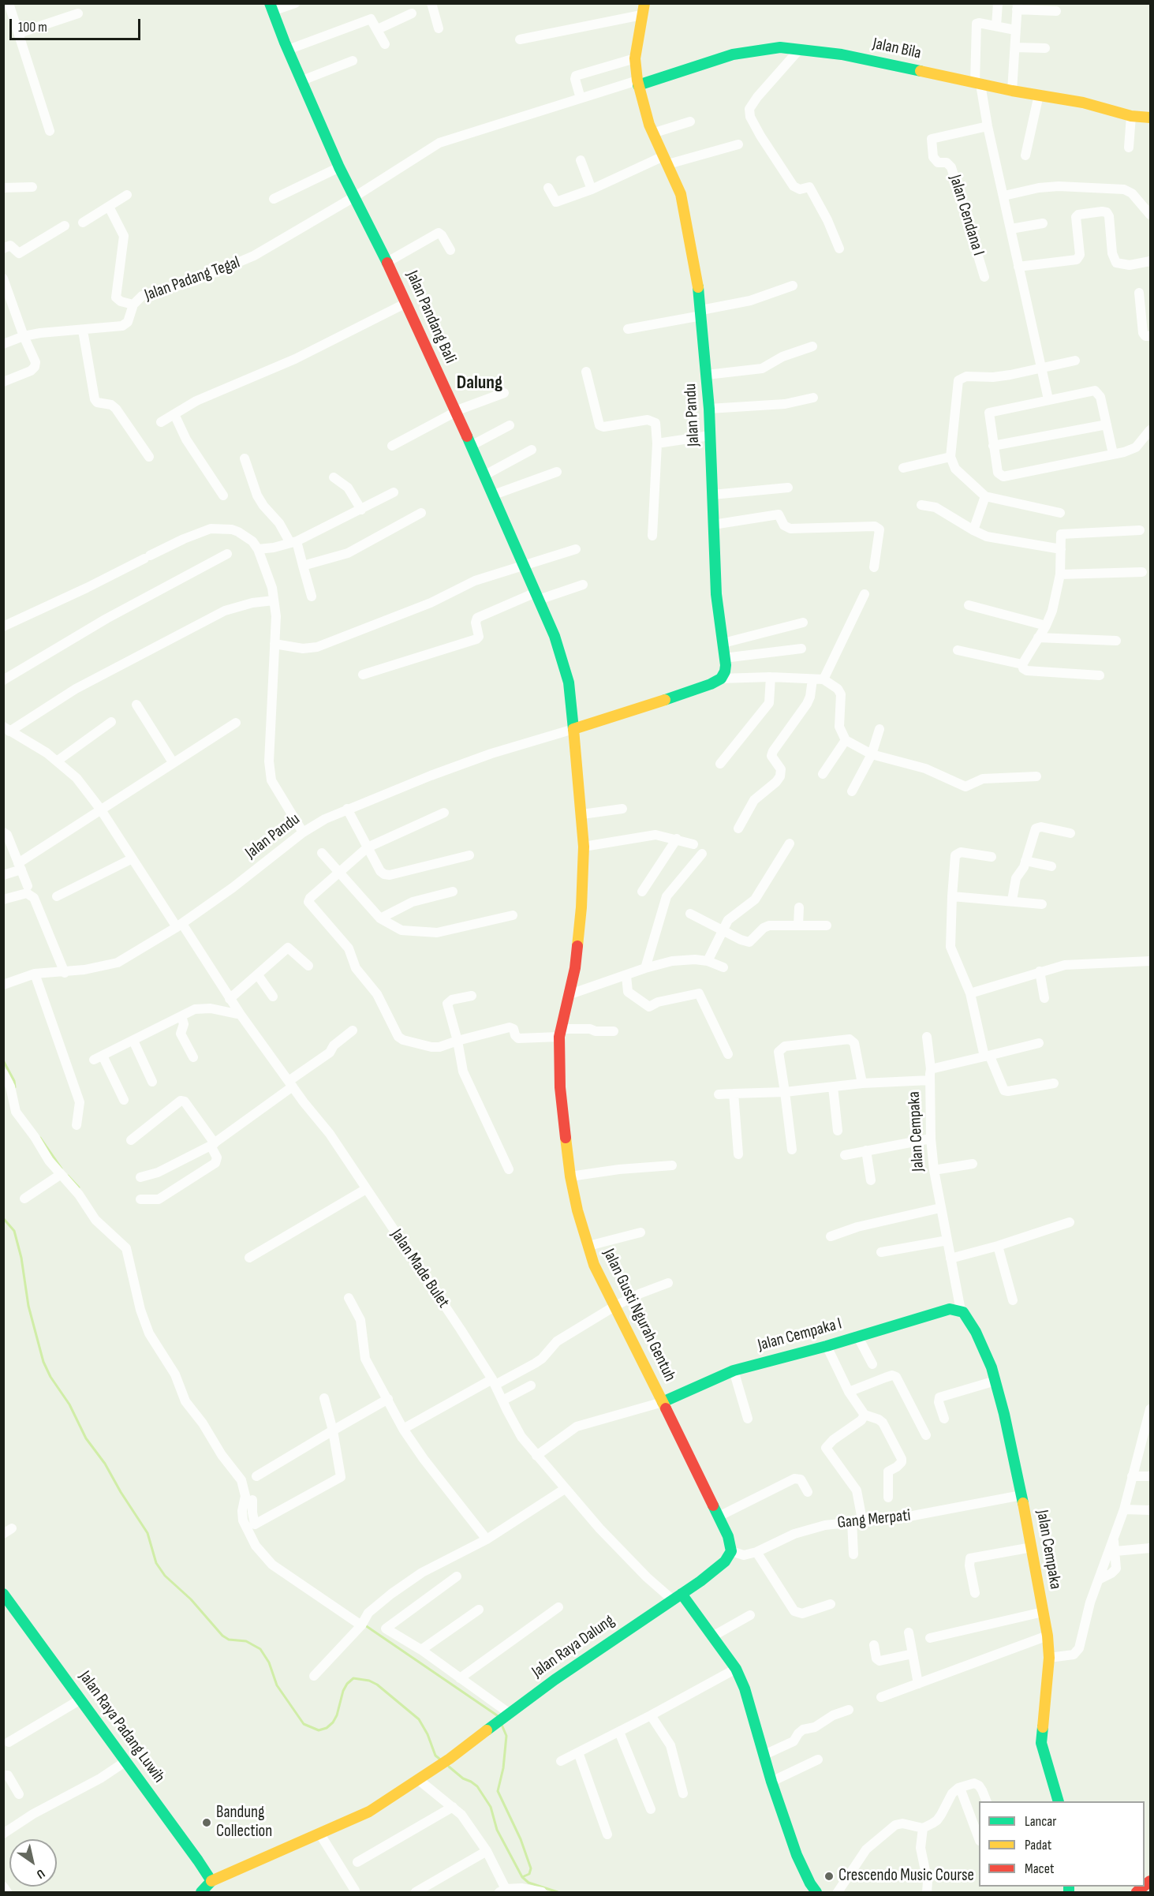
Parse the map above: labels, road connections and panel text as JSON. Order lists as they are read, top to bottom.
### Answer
{
  "streets": {
    "street": [
      "Jalan Bila",
      "Jalan Cendana I",
      "Jalan Padang Tegal",
      "Jalan Pandang Bali",
      "Jalan Pandu",
      "Jalan Cempaka",
      "Jalan Made Bulet",
      "Jalan Gusti Ngurah Gentuh",
      "Jalan Cempaka I",
      "Gang Merpati",
      "Jalan Raya Dalung",
      "Jalan Raya Padang Luwih"
    ]
  },
  "crossings": [
    ["Jalan Bila", "Jalan Padang Tegal"],
    ["Jalan Bila", "Jalan Pandu"],
    ["Jalan Padang Tegal", "Jalan Pandang Bali"],
    ["Jalan Padang Tegal", "Jalan Pandu"],
    ["Jalan Pandang Bali", "Jalan Pandu"],
    ["Jalan Pandang Bali", "Jalan Gusti Ngurah Gentuh"],
    ["Jalan Pandu", "Jalan Made Bulet"],
    ["Jalan Pandu", "Jalan Gusti Ngurah Gentuh"],
    ["Jalan Cempaka", "Jalan Cempaka I"],
    ["Jalan Cempaka", "Gang Merpati"],
    ["Jalan Made Bulet", "Jalan Raya Dalung"],
    ["Jalan Gusti Ngurah Gentuh", "Jalan Cempaka I"],
    ["Jalan Gusti Ngurah Gentuh", "Gang Merpati"],
    ["Jalan Raya Dalung", "Jalan Raya Padang Luwih"]
  ],
  "districts": ["Dalung"],
  "places": ["Bandung Collection", "Crescendo Music Course"],
  "legend": ["Lancar", "Padat", "Macet"],
  "scale_bar": "100 m",
  "north": "bottom right"
}
